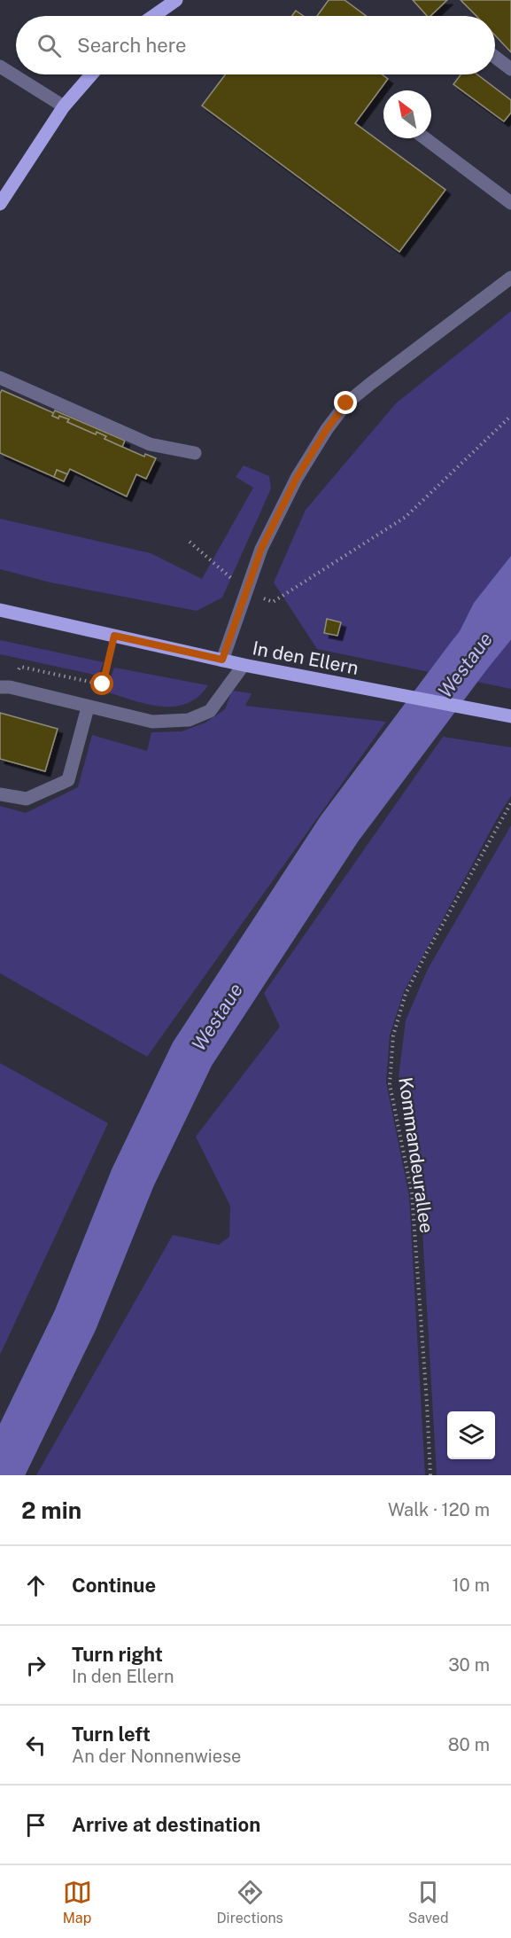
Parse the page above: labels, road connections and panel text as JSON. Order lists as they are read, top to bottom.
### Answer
{
  "streets": {
    "main road": ["In den Ellern"],
    "path": ["Kommandeurallee"]
  },
  "water": ["Westaue"],
  "north": "top left",
  "page": {
    "search": "Search here",
    "heading": ["2 min", "Walk · 120 m"],
    "list": [
      ["Continue", "10 m"],
      ["Turn right", "In den Ellern", "30 m"],
      ["Turn left", "An der Nonnenwiese", "80 m"],
      "Arrive at destination"
    ],
    "nav": ["Map", "Directions", "Saved"]
  }
}
